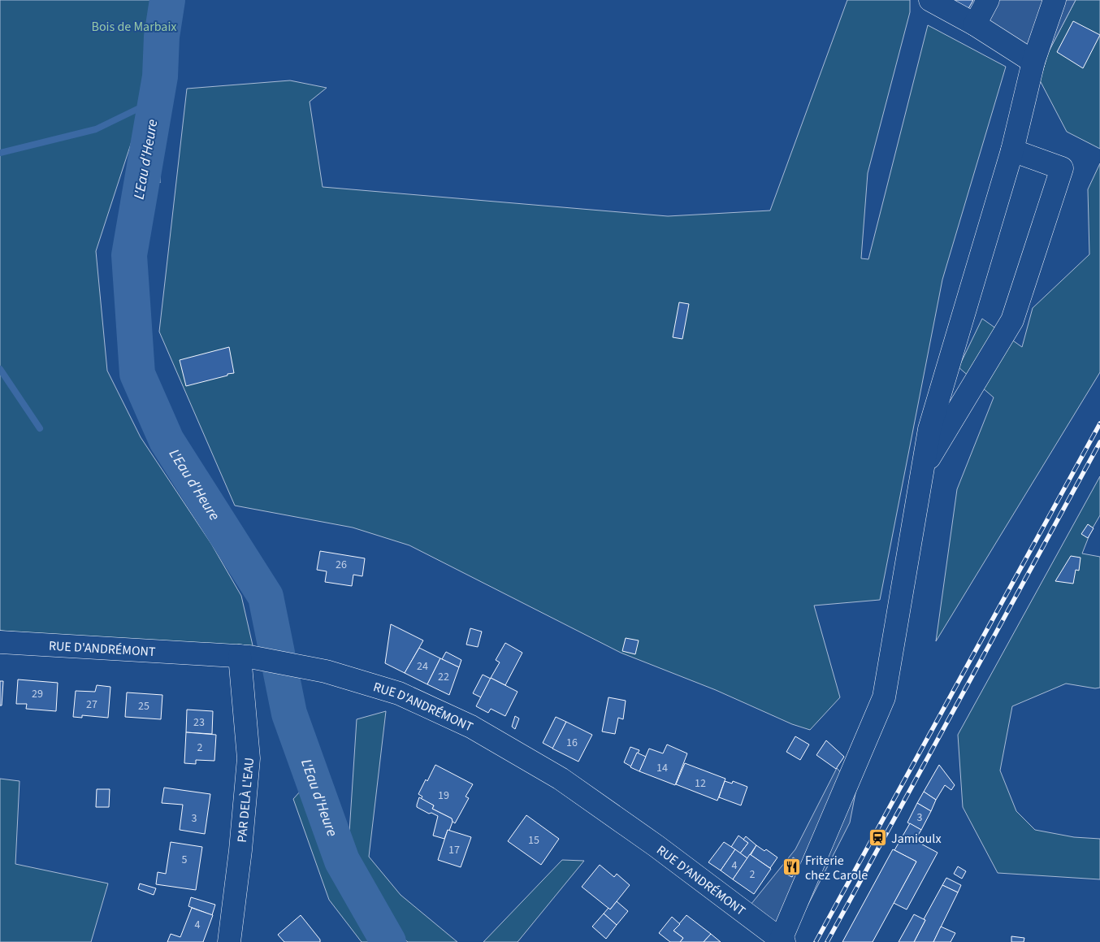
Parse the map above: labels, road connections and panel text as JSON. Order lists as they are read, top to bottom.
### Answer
{
  "streets": {
    "street": ["RUE D'ANDRÉMONT", "PAR DELÀ L'EAU"]
  },
  "crossings": [
    ["RUE D'ANDRÉMONT", "PAR DELÀ L'EAU"]
  ],
  "water": ["L'Eau d'Heure"],
  "parks": ["Bois de Marbaix"],
  "places": {
    "station": ["Jamioulx"],
    "restaurant": ["Friterie chez Carole"]
  },
  "house_numbers": [
    "26",
    "24",
    "22",
    "29",
    "27",
    "25",
    "23",
    "16",
    "2",
    "14",
    "12",
    "19",
    "3",
    "3",
    "15",
    "17",
    "5",
    "4",
    "2",
    "4"
  ]
}
